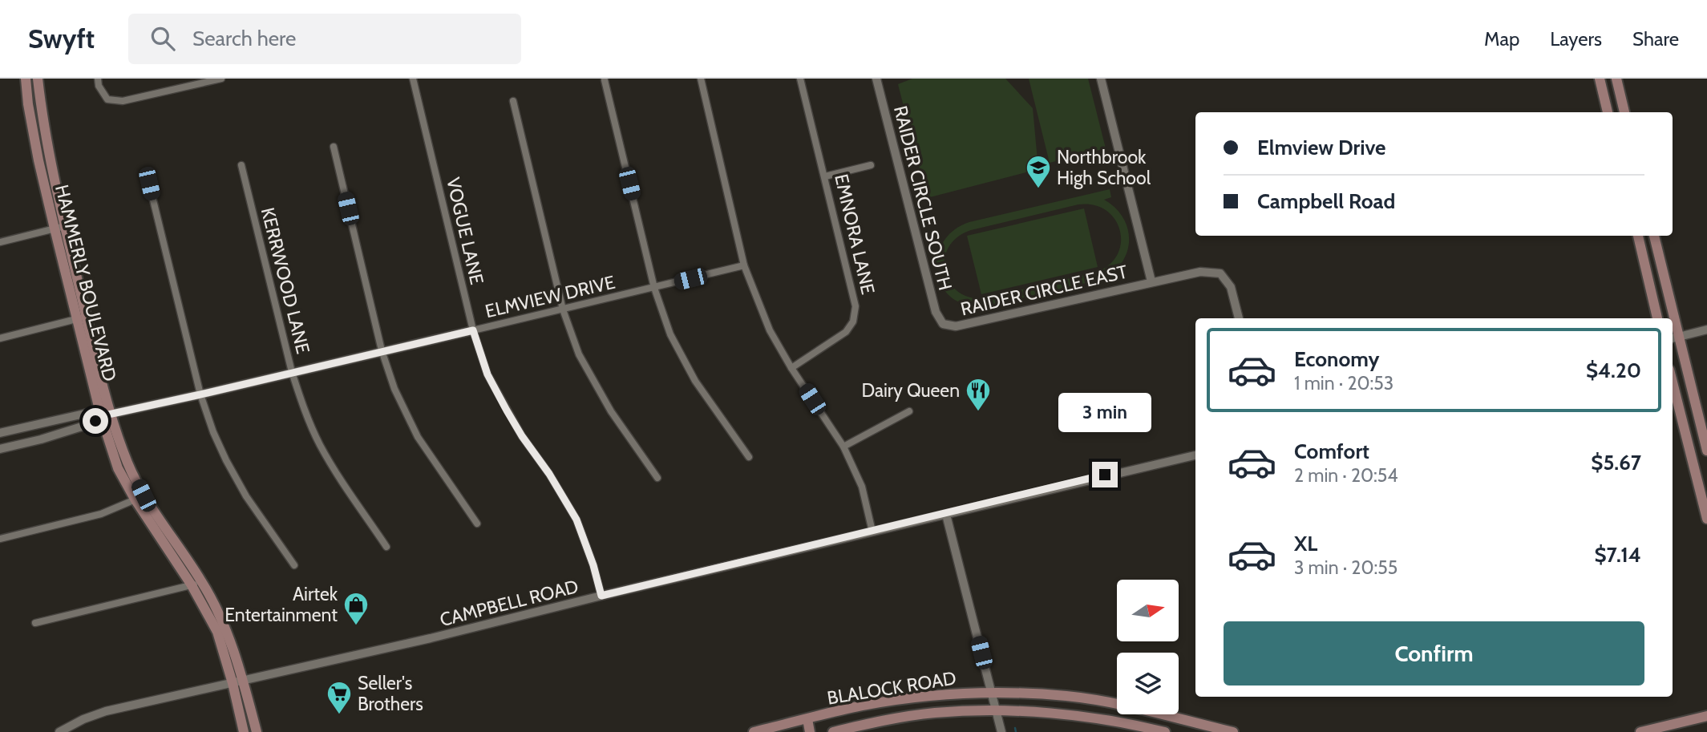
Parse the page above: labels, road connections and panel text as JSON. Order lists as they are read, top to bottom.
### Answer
{
  "streets": {
    "main road": ["HAMMERLY BOULEVARD", "BLALOCK ROAD"],
    "street": [
      "RAIDER CIRCLE SOUTH",
      "VOGUE LANE",
      "EMNORA LANE",
      "KERRWOOD LANE",
      "RAIDER CIRCLE EAST",
      "ELMVIEW DRIVE",
      "CAMPBELL ROAD"
    ]
  },
  "crossings": [
    ["RAIDER CIRCLE SOUTH", "RAIDER CIRCLE EAST"],
    ["VOGUE LANE", "ELMVIEW DRIVE"],
    ["VOGUE LANE", "CAMPBELL ROAD"],
    ["KERRWOOD LANE", "ELMVIEW DRIVE"],
    ["HAMMERLY BOULEVARD", "ELMVIEW DRIVE"],
    ["HAMMERLY BOULEVARD", "CAMPBELL ROAD"]
  ],
  "places": {
    "school or university": ["Northbrook High School"],
    "restaurant": ["Dairy Queen"],
    "shop": ["Airtek Entertainment"],
    "supermarket": ["Seller's Brothers"]
  },
  "north": "right",
  "page": {
    "header": "Swyft",
    "search": "Search here",
    "nav": ["Map", "Layers", "Share"],
    "banner": ["Elmview Drive", "Campbell Road"],
    "list": [
      {
        "name": "Economy",
        "note": "1 min · 20:53",
        "value": "$4.20"
      },
      {
        "name": "Comfort",
        "note": "2 min · 20:54",
        "value": "$5.67"
      },
      {
        "name": "XL",
        "note": "3 min · 20:55",
        "value": "$7.14"
      }
    ],
    "bubble": "3 min",
    "buttons": "Confirm"
  }
}
